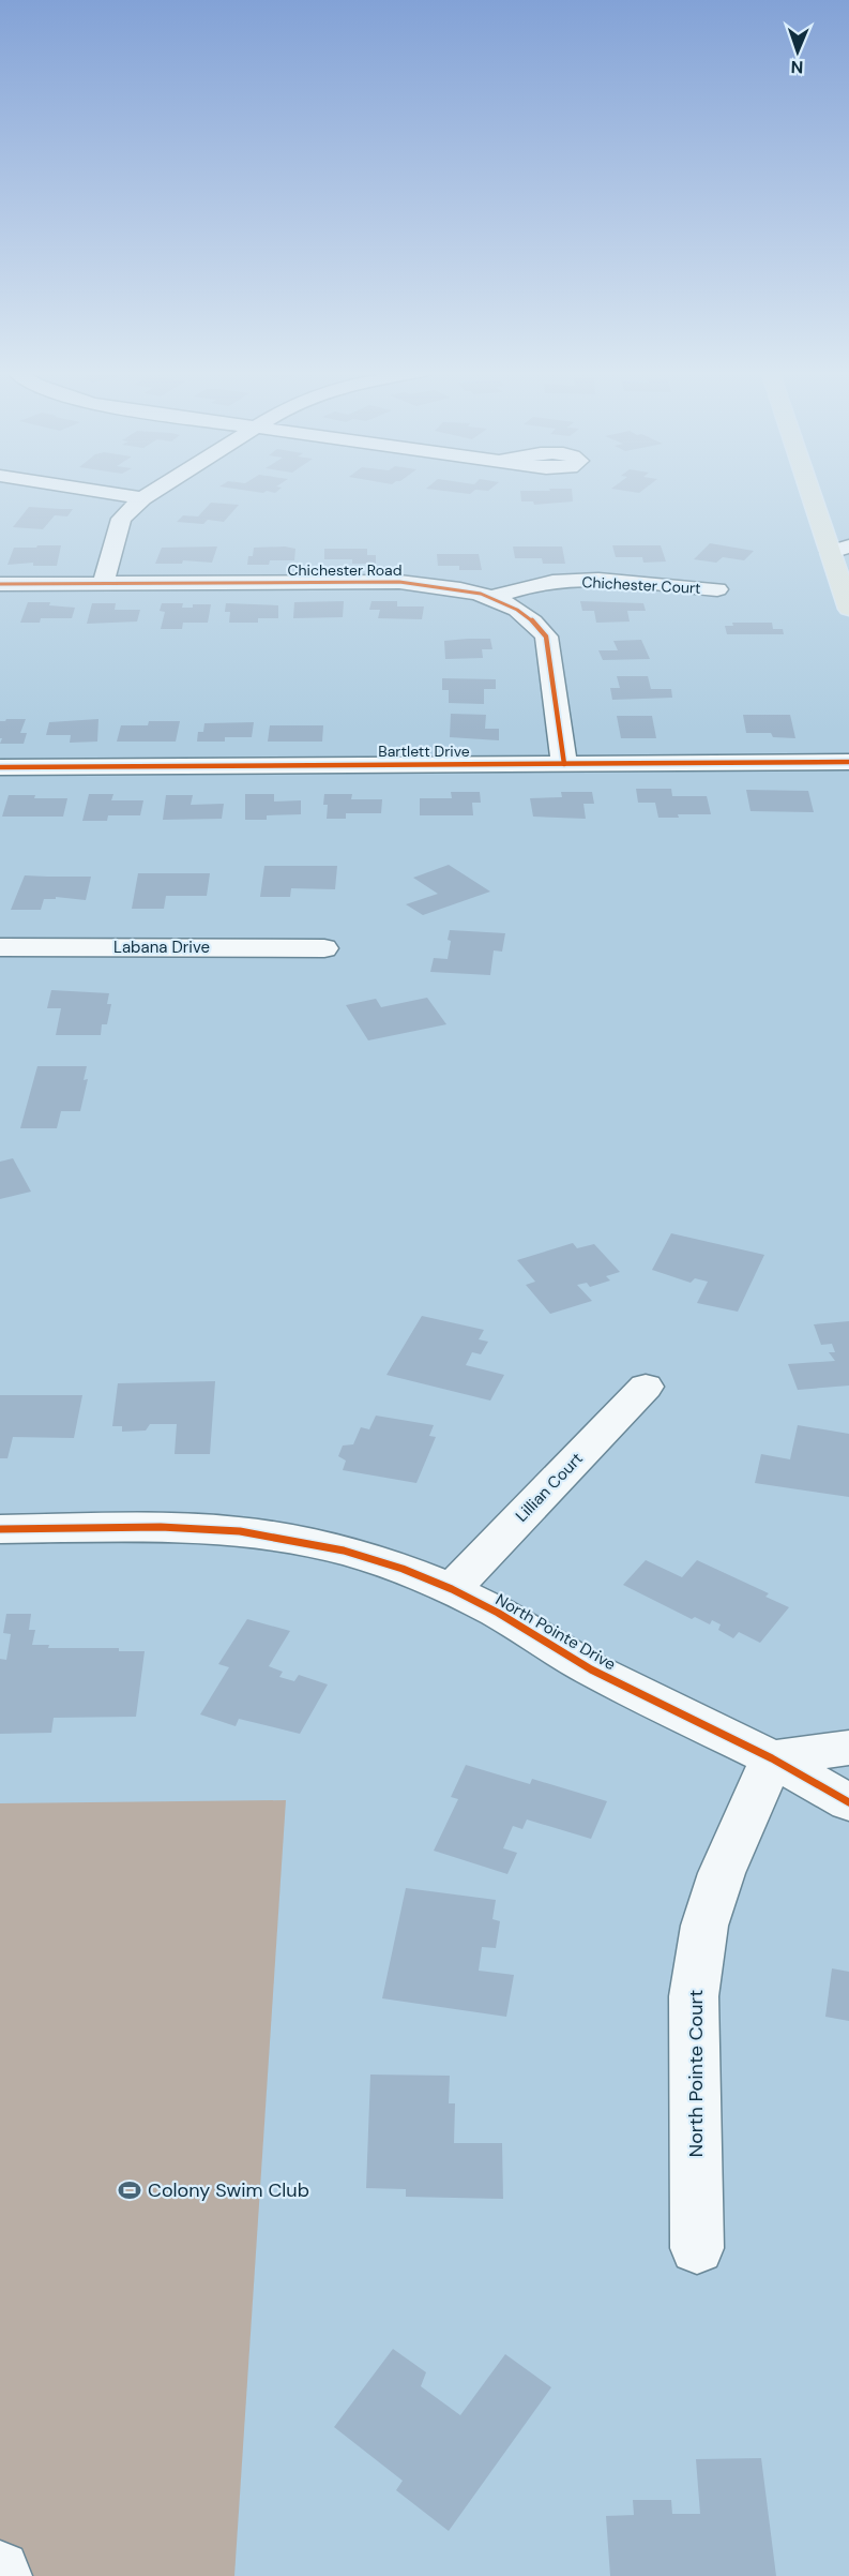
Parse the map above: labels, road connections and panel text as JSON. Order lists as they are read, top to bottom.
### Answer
{
  "streets": {
    "street": [
      "Chichester Road",
      "Chichester Court",
      "Bartlett Drive",
      "Labana Drive",
      "Lillian Court",
      "North Pointe Drive",
      "North Pointe Court"
    ]
  },
  "crossings": [
    ["Chichester Road", "Chichester Court"],
    ["Chichester Road", "Bartlett Drive"],
    ["Lillian Court", "North Pointe Drive"],
    ["North Pointe Drive", "North Pointe Court"]
  ],
  "places": {
    "sports": ["Colony Swim Club"]
  },
  "north": "bottom"
}
